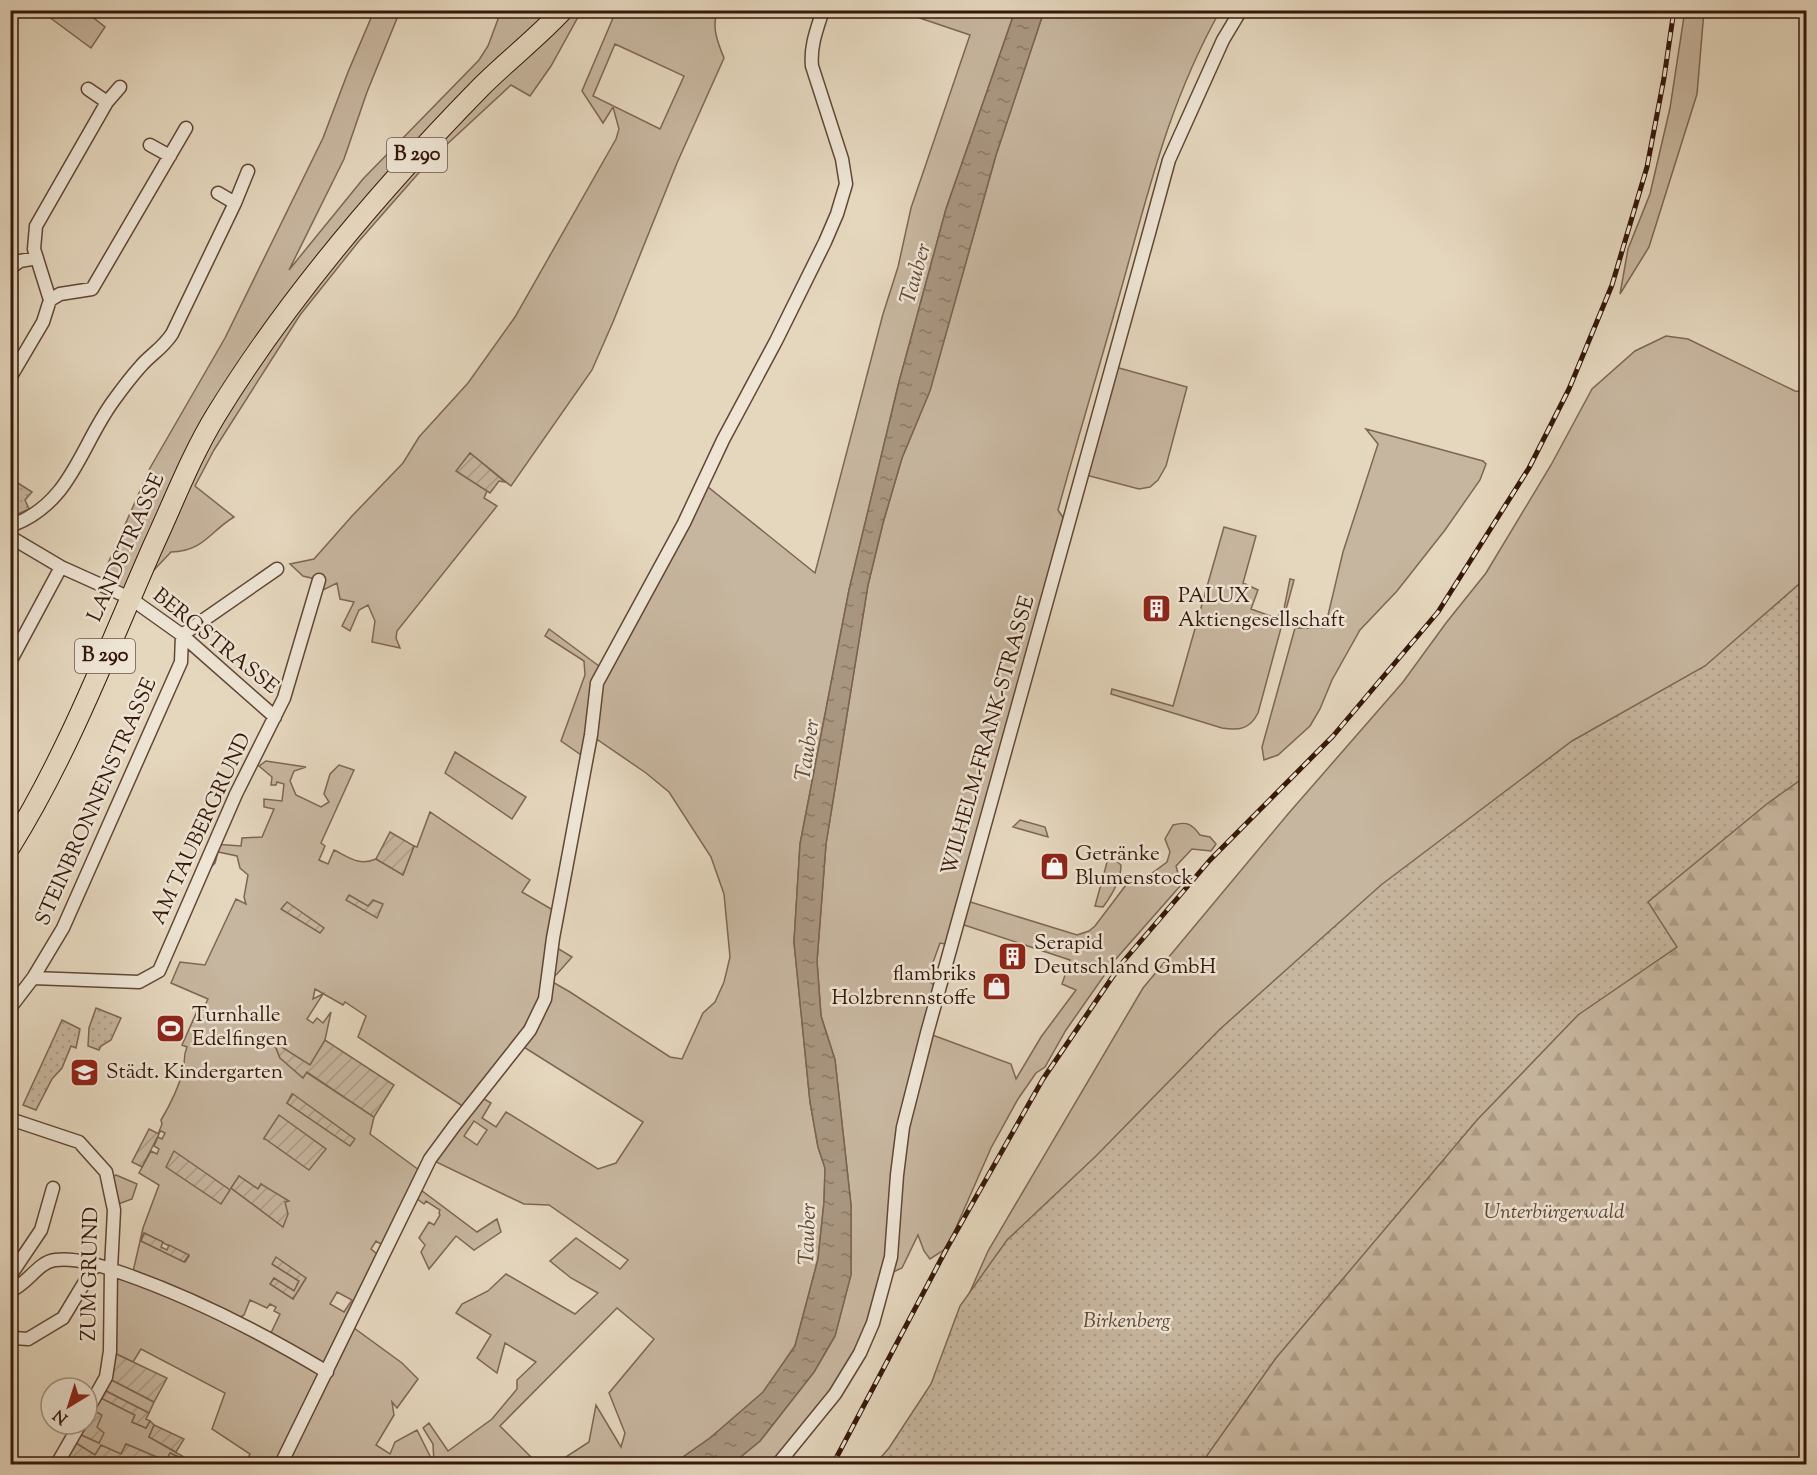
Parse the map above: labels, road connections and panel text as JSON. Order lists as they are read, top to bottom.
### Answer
{
  "streets": {
    "main road": ["B 290", "LANDSTRASSE"],
    "street": [
      "BERGSTRASSE",
      "WILHELM-FRANK-STRASSE",
      "STEINBRONNENSTRASSE",
      "AM TAUBERGRUND",
      "ZUM GRUND"
    ]
  },
  "crossings": [
    ["LANDSTRASSE", "BERGSTRASSE"],
    ["BERGSTRASSE", "STEINBRONNENSTRASSE"],
    ["BERGSTRASSE", "AM TAUBERGRUND"],
    ["STEINBRONNENSTRASSE", "AM TAUBERGRUND"]
  ],
  "water": ["Tauber"],
  "parks": ["Unterbürgerwald", "Birkenberg"],
  "places": {
    "building": ["PALUX Aktiengesellschaft", "Serapid Deutschland GmbH"],
    "shop": ["Getränke Blumenstock", "flambriks Holzbrennstoffe"],
    "sports": ["Turnhalle Edelfingen"],
    "school or university": ["Städt. Kindergarten"]
  },
  "north": "bottom left"
}
